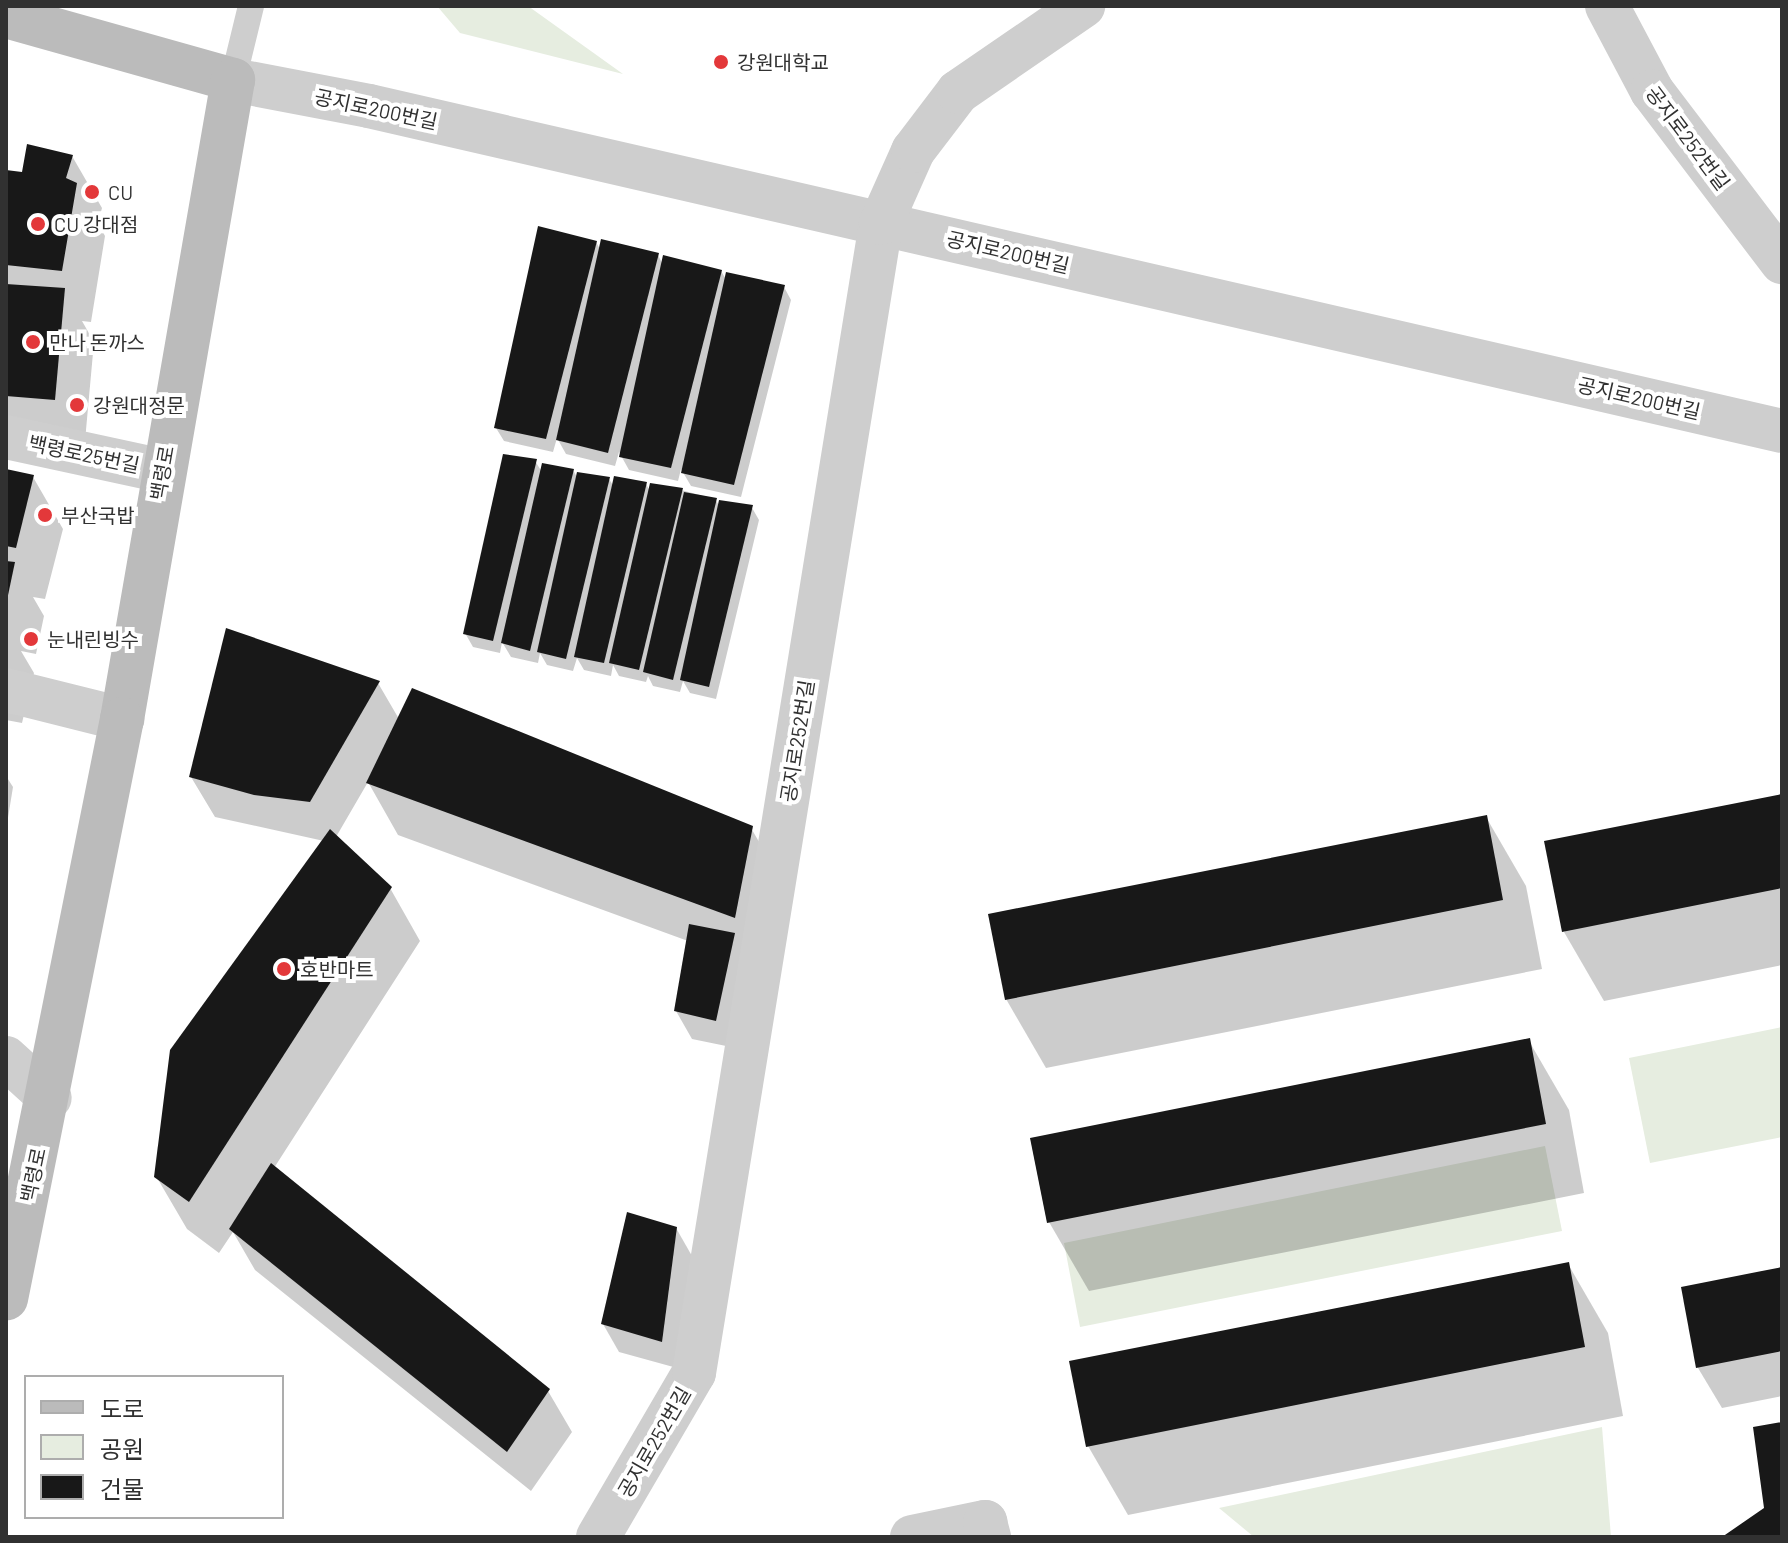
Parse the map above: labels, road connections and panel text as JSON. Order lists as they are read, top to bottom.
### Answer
{
  "streets": {
    "street": [
      "공지로200번길",
      "공지로252번길",
      "백령로25번길",
      "백령로"
    ]
  },
  "crossings": [
    ["공지로200번길", "공지로252번길"],
    ["공지로200번길", "백령로"],
    ["백령로25번길", "백령로"]
  ],
  "places": [
    "강원대학교",
    "CU",
    "CU 강대점",
    "만나 돈까스",
    "강원대정문",
    "부산국밥",
    "눈내린빙수",
    "호반마트"
  ],
  "legend": ["도로", "공원", "건물"]
}
